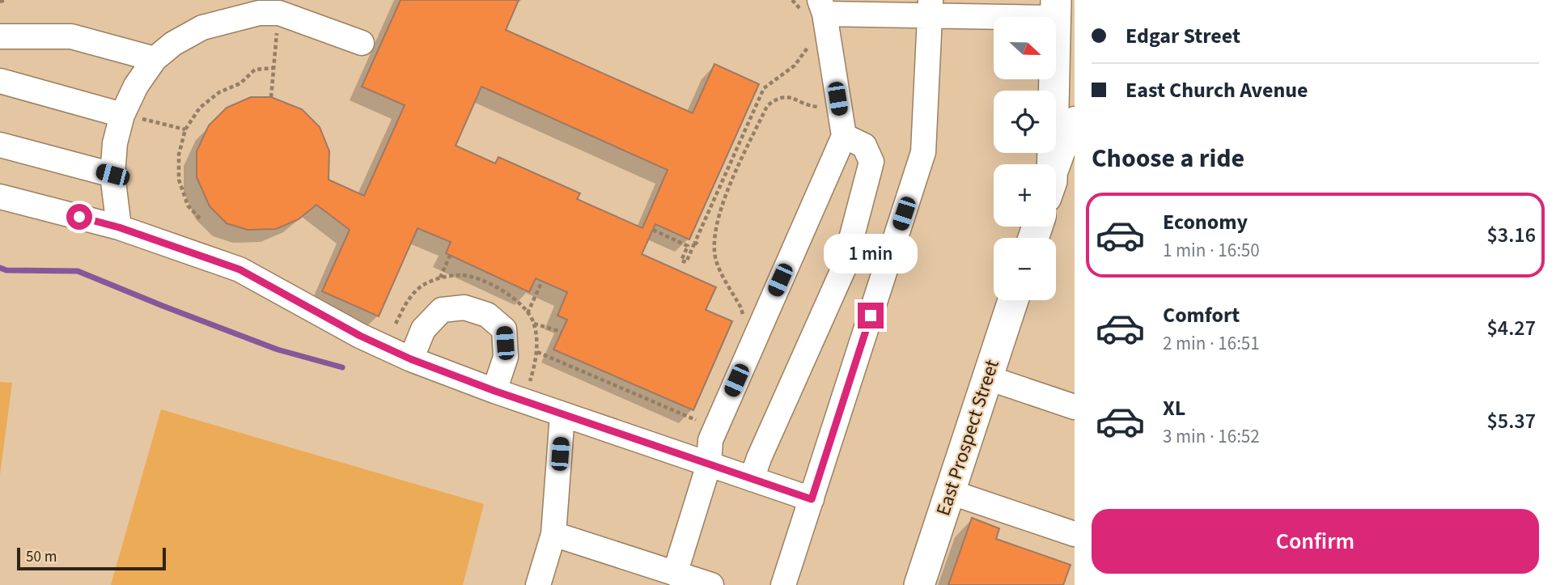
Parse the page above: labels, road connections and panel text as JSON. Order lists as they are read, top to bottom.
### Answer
{
  "streets": {
    "main road": ["East Prospect Street"]
  },
  "scale_bar": "50 m",
  "north": "right",
  "page": {
    "banner": ["Edgar Street", "East Church Avenue"],
    "map_buttons": ["+", "−"],
    "heading": "Choose a ride",
    "list": [
      {
        "name": "Economy",
        "note": "1 min · 16:50",
        "value": "$3.16"
      },
      {
        "name": "Comfort",
        "note": "2 min · 16:51",
        "value": "$4.27"
      },
      {
        "name": "XL",
        "note": "3 min · 16:52",
        "value": "$5.37"
      }
    ],
    "bubble": "1 min",
    "buttons": "Confirm",
    "scale": "50 m"
  }
}
